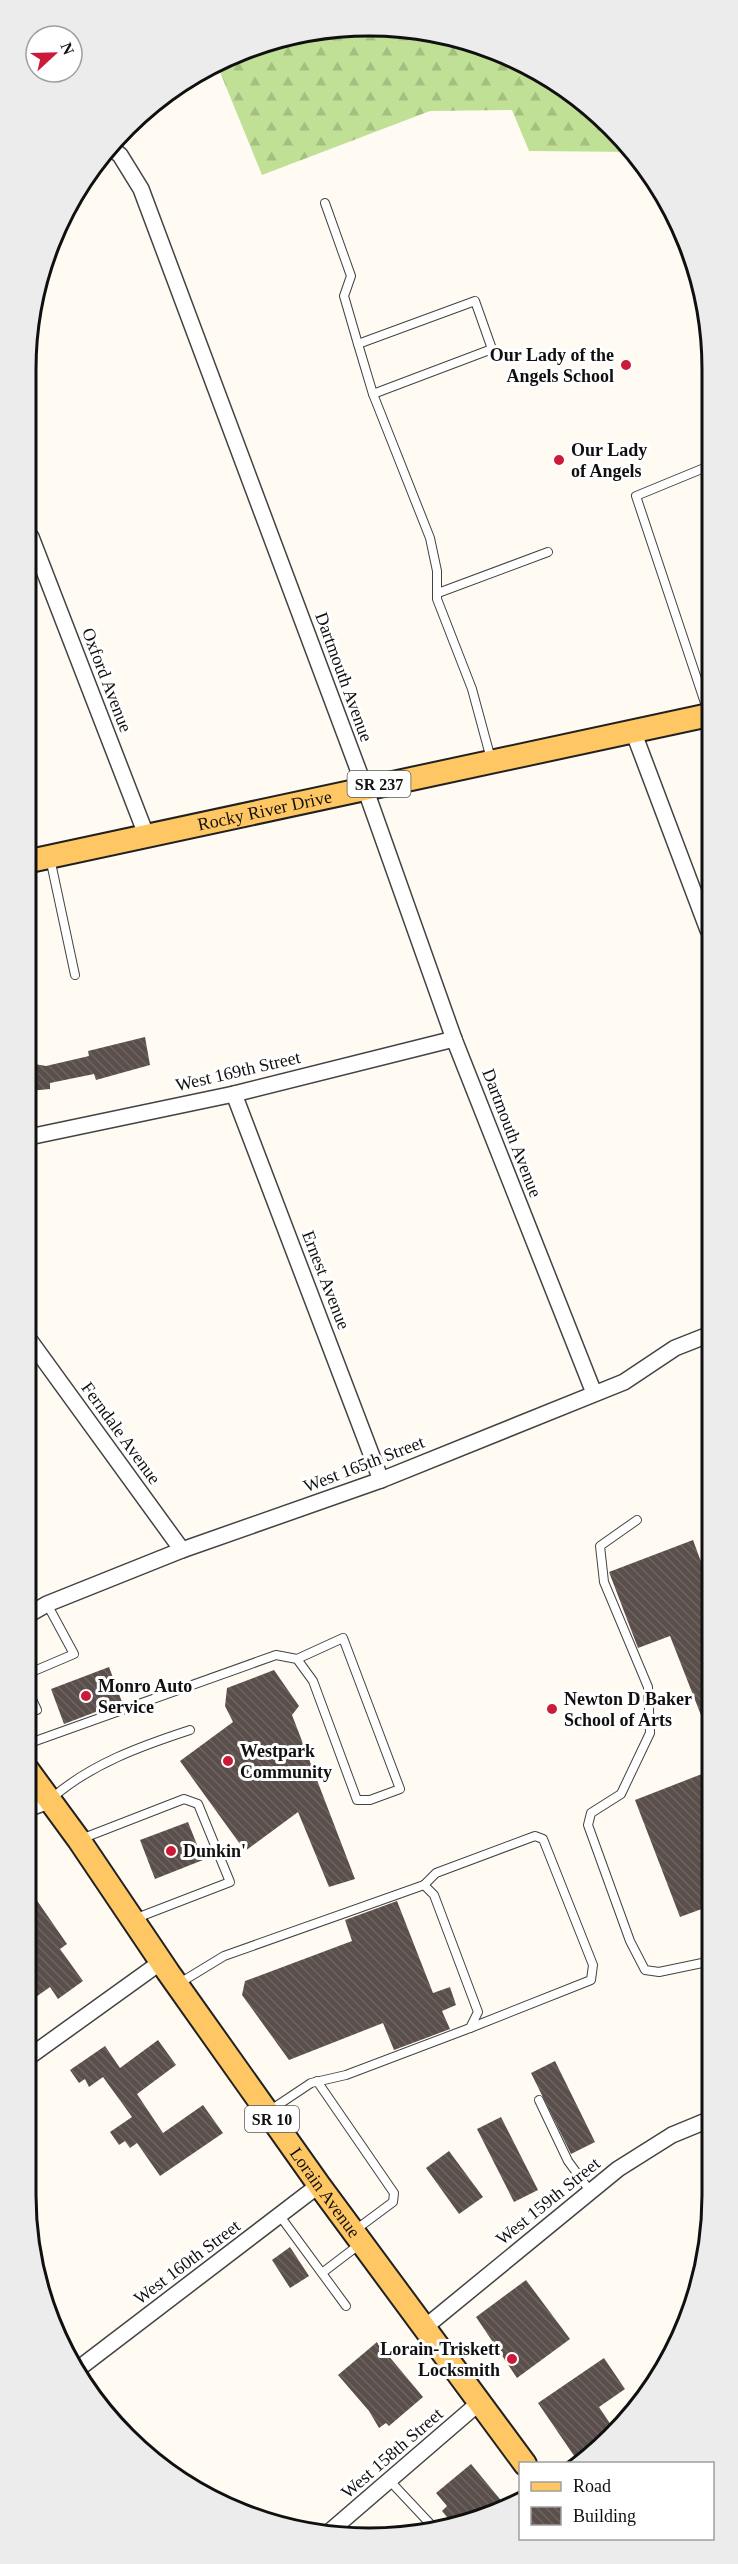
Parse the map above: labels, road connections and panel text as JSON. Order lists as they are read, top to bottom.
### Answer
{
  "streets": {
    "main road": [
      "SR 237",
      "Rocky River Drive",
      "SR 10",
      "Lorain Avenue"
    ],
    "street": [
      "Dartmouth Avenue",
      "Oxford Avenue",
      "West 169th Street",
      "Ernest Avenue",
      "Ferndale Avenue",
      "West 165th Street",
      "West 159th Street",
      "West 160th Street",
      "West 158th Street"
    ]
  },
  "crossings": [
    ["Dartmouth Avenue", "Rocky River Drive"],
    ["Dartmouth Avenue", "West 169th Street"],
    ["Dartmouth Avenue", "West 165th Street"],
    ["Oxford Avenue", "Rocky River Drive"],
    ["West 169th Street", "Ernest Avenue"],
    ["Ernest Avenue", "West 165th Street"],
    ["Ferndale Avenue", "West 165th Street"],
    ["Lorain Avenue", "West 159th Street"],
    ["Lorain Avenue", "West 160th Street"],
    ["Lorain Avenue", "West 158th Street"]
  ],
  "places": [
    "Our Lady of the Angels School",
    "Our Lady of Angels",
    "Monro Auto Service",
    "Newton D Baker School of Arts",
    "Westpark Community",
    "Dunkin'",
    "Lorain-Triskett Locksmith"
  ],
  "legend": ["Road", "Building"],
  "north": "right"
}
